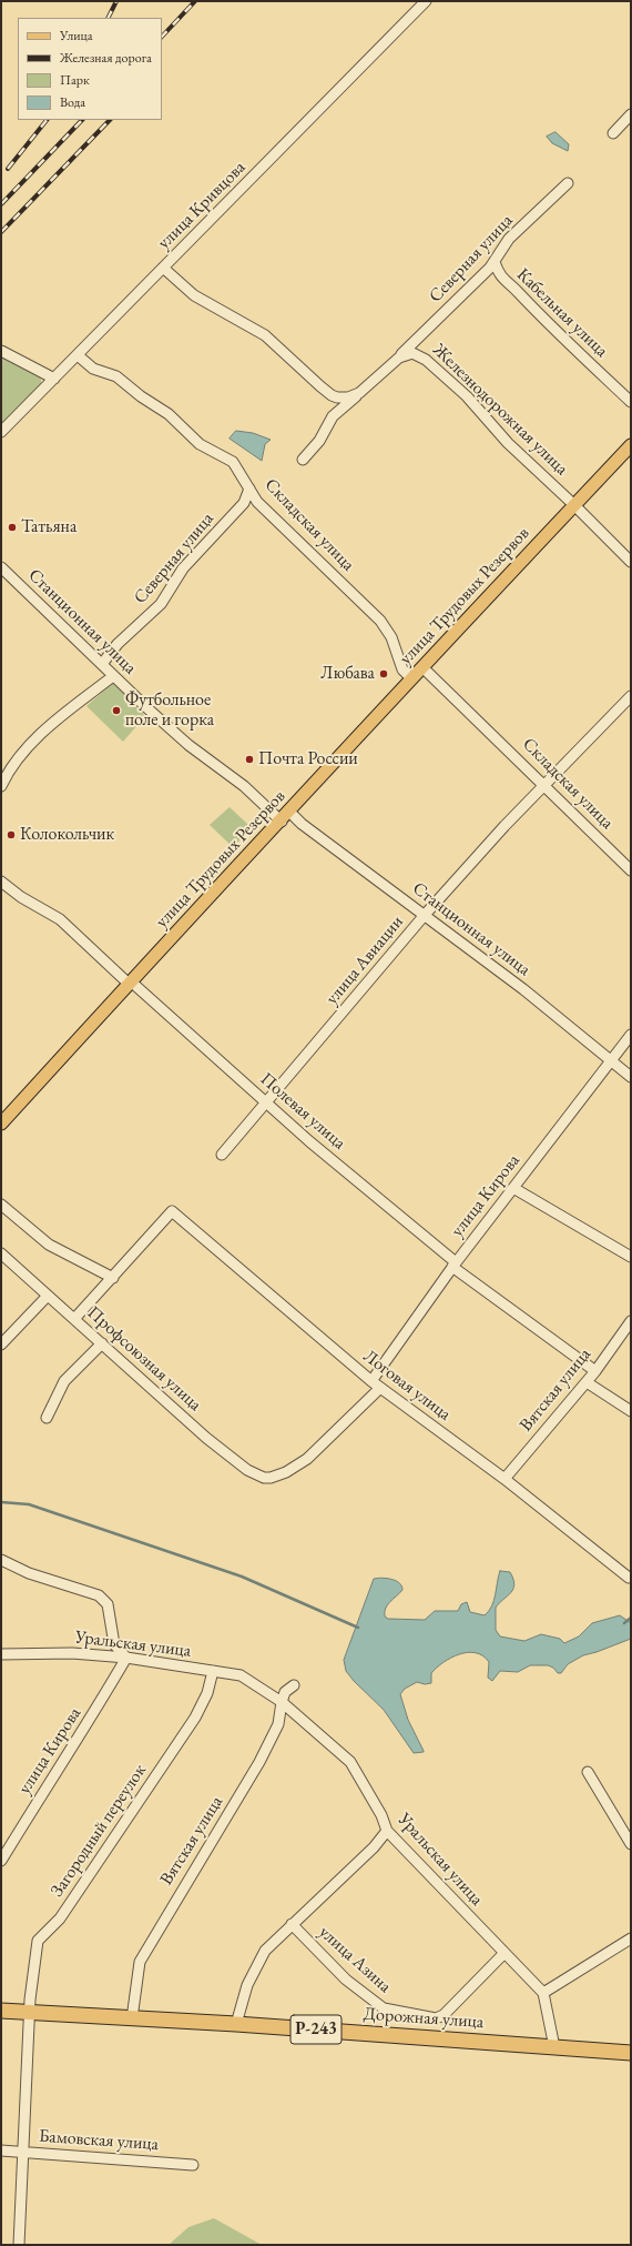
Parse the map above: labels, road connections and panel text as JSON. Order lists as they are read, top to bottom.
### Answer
{
  "streets": {
    "highway": ["Дорожная улица", "Р-243"],
    "main road": ["улица Трудовых Резервов"],
    "street": [
      "улица Кривцова",
      "Северная улица",
      "Кабельная улица",
      "Железнодорожная улица",
      "Складская улица",
      "Станционная улица",
      "улица Авиации",
      "Полевая улица",
      "улица Кирова",
      "Профсоюзная улица",
      "Логовая улица",
      "Вятская улица",
      "Уральская улица",
      "Загородный переулок",
      "улица Азина",
      "Бамовская улица"
    ]
  },
  "crossings": [
    ["улица Кривцова", "Складская улица"],
    ["Северная улица", "Кабельная улица"],
    ["Северная улица", "Железнодорожная улица"],
    ["Северная улица", "Складская улица"],
    ["Северная улица", "Станционная улица"],
    ["Железнодорожная улица", "улица Трудовых Резервов"],
    ["Складская улица", "улица Трудовых Резервов"],
    ["Складская улица", "улица Авиации"],
    ["улица Трудовых Резервов", "Станционная улица"],
    ["улица Трудовых Резервов", "Полевая улица"],
    ["Станционная улица", "улица Авиации"],
    ["Станционная улица", "улица Кирова"],
    ["улица Авиации", "Полевая улица"],
    ["Полевая улица", "улица Кирова"],
    ["Полевая улица", "Вятская улица"],
    ["улица Кирова", "Логовая улица"],
    ["улица Кирова", "Уральская улица"],
    ["Профсоюзная улица", "Логовая улица"],
    ["Логовая улица", "Вятская улица"],
    ["Вятская улица", "Уральская улица"],
    ["Вятская улица", "Дорожная улица"],
    ["Уральская улица", "Загородный переулок"],
    ["Уральская улица", "улица Азина"],
    ["Загородный переулок", "Дорожная улица"],
    ["Загородный переулок", "Бамовская улица"],
    ["улица Азина", "Дорожная улица"]
  ],
  "places": [
    "Татьяна",
    "Любава",
    "Футбольное поле и горка",
    "Почта России",
    "Колокольчик"
  ],
  "legend": [
    "Улица",
    "Железная дорога",
    "Парк",
    "Вода"
  ]
}
